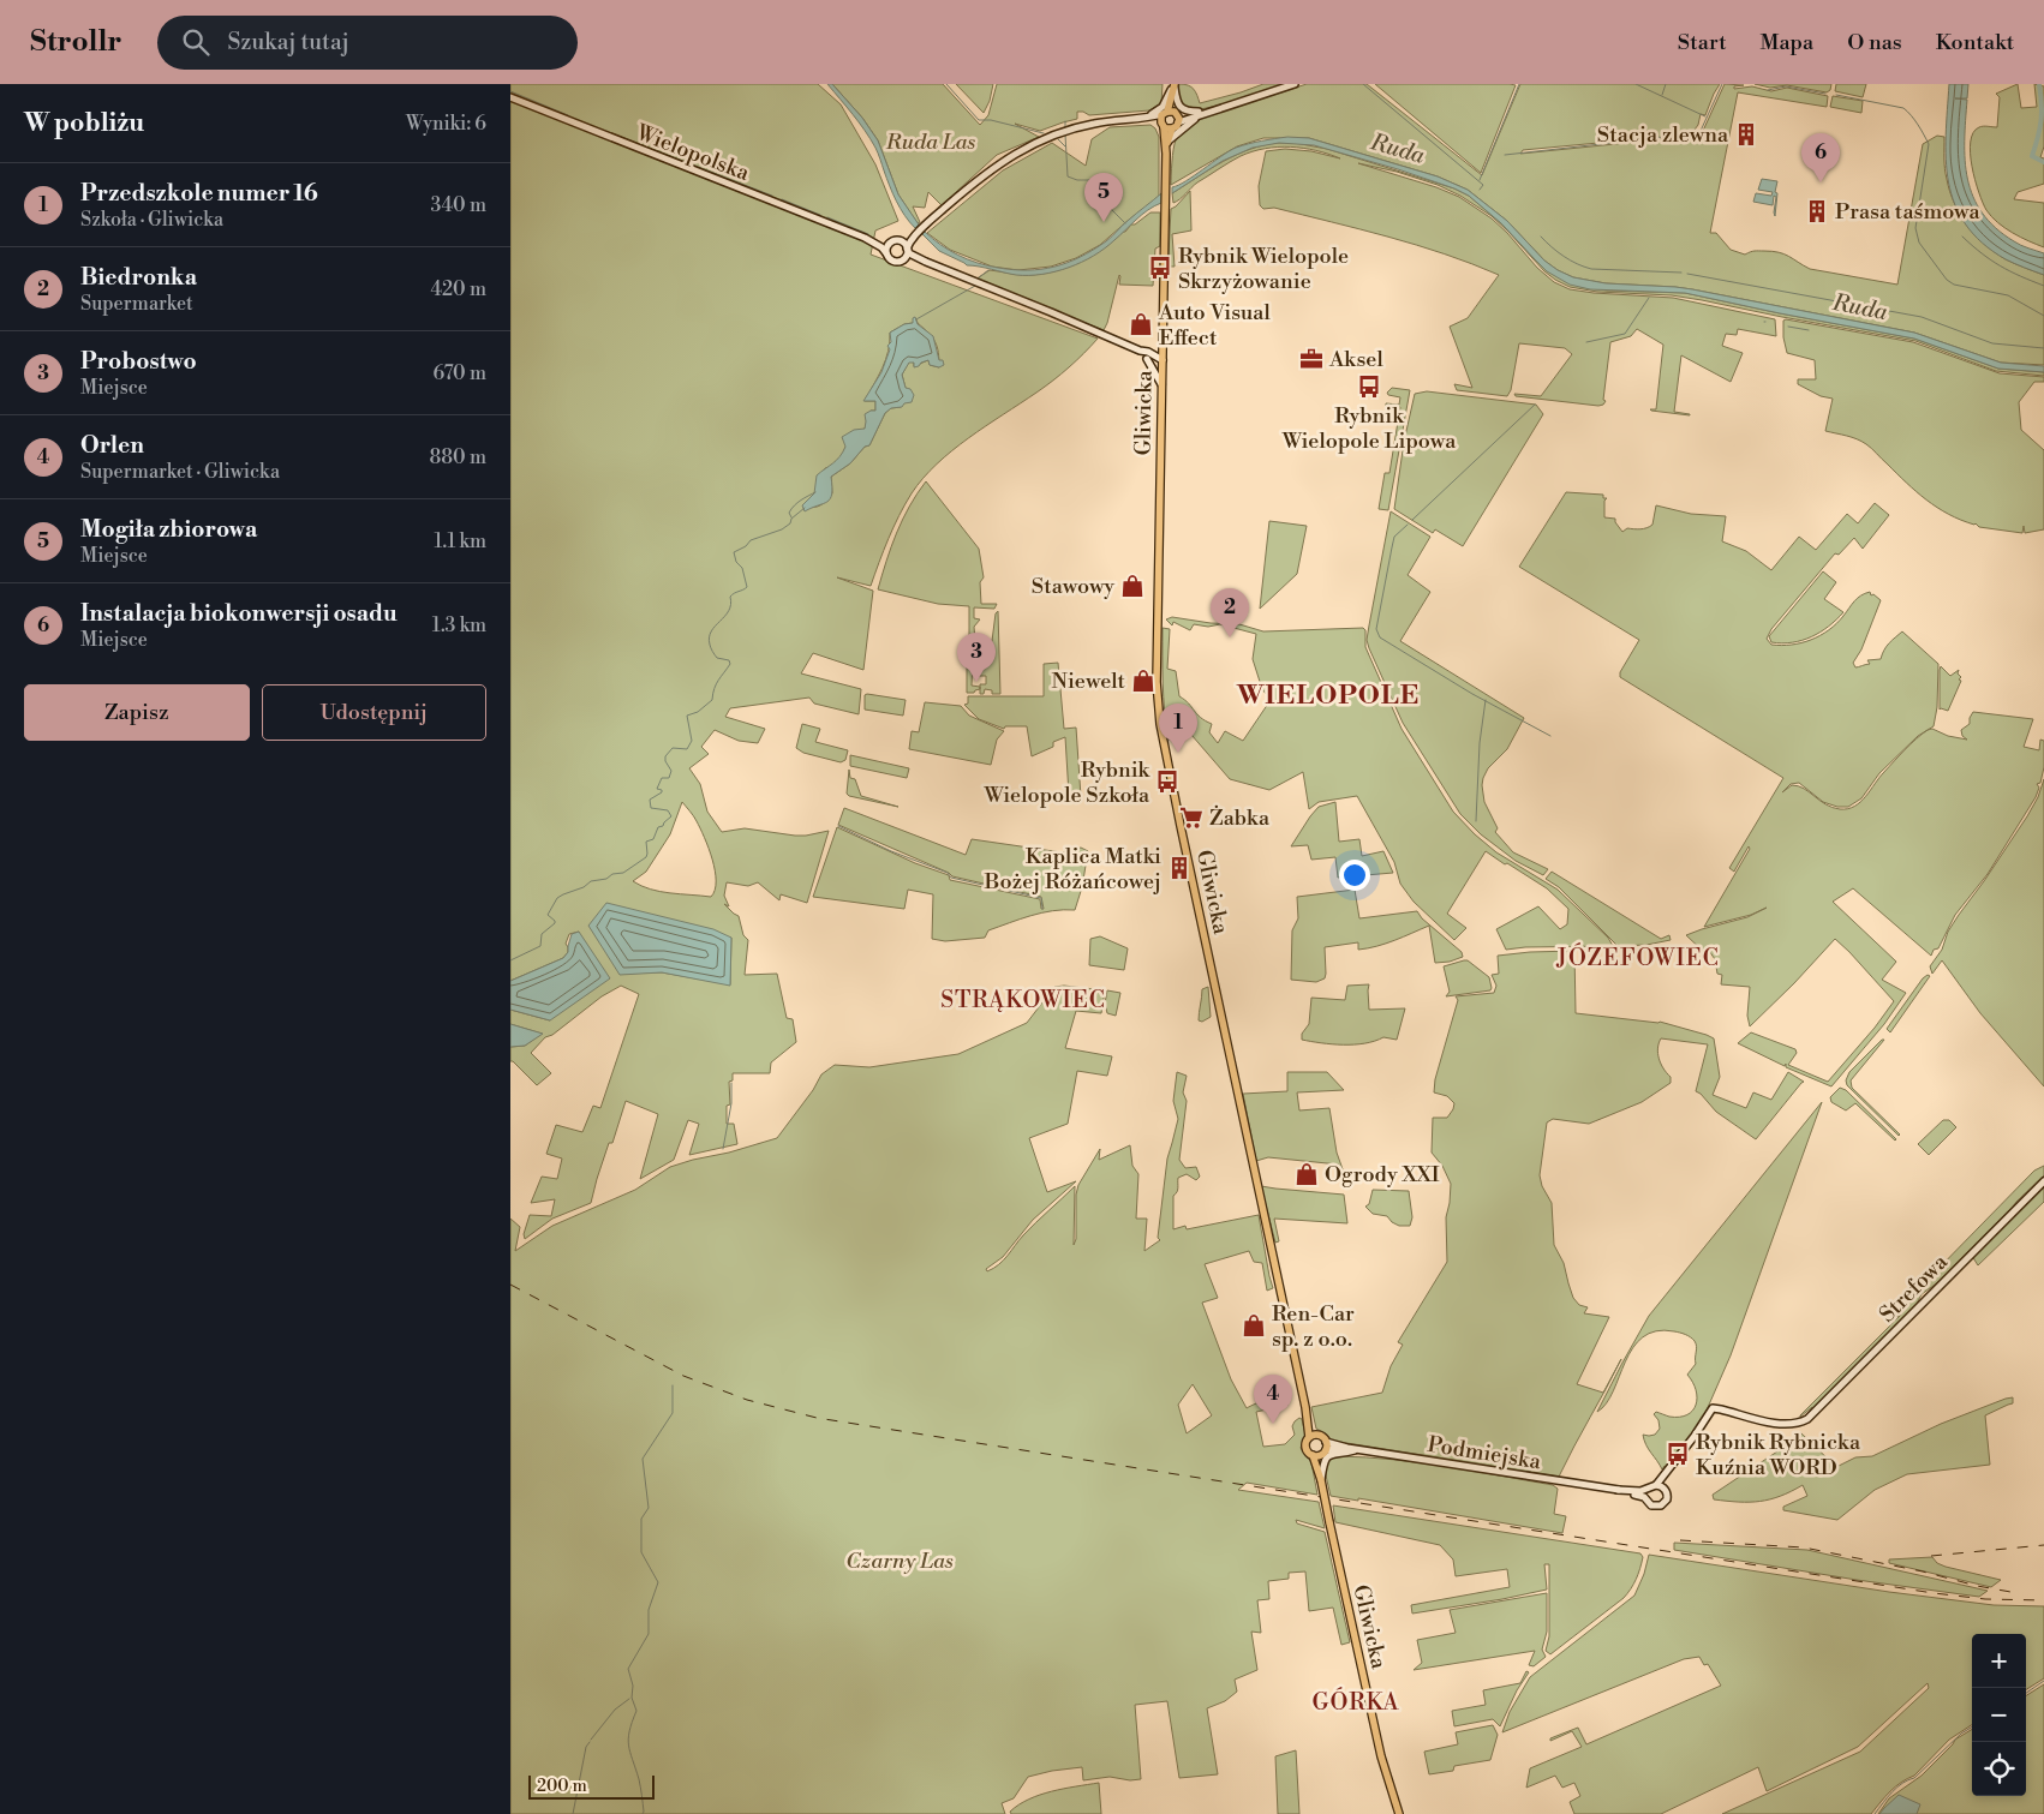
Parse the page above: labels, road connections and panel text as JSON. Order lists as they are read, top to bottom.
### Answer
{
  "streets": {
    "main road": [
      "Wielopolska",
      "Gliwicka",
      "Strefowa",
      "Podmiejska"
    ]
  },
  "crossings": [
    ["Gliwicka", "Podmiejska"]
  ],
  "districts": [
    "WIELOPOLE",
    "JÓZEFOWIEC",
    "STRĄKOWIEC",
    "GÓRKA"
  ],
  "water": ["Ruda"],
  "parks": ["Ruda Las", "Czarny Las"],
  "places": {
    "building": ["Stacja zlewna", "Prasa taśmowa", "Kaplica Matki Bożej Różańcowej"],
    "bus stop": [
      "Rybnik Wielopole Skrzyżowanie",
      "Rybnik Wielopole Lipowa",
      "Rybnik Wielopole Szkoła",
      "Rybnik Rybnicka Kuźnia WORD"
    ],
    "shop": [
      "Auto Visual Effect",
      "Stawowy",
      "Niewelt",
      "Ogrody XXI",
      "Ren-Car sp. z o.o."
    ],
    "office": ["Aksel"],
    "supermarket": ["Żabka"]
  },
  "scale_bar": "200 m",
  "page": {
    "header": "Strollr",
    "search": "Szukaj tutaj",
    "nav": [
      "Start",
      "Mapa",
      "O nas",
      "Kontakt"
    ],
    "heading": ["W pobliżu", "Wyniki: 6"],
    "pins": [
      "6",
      "5",
      "2",
      "3",
      "1",
      "4"
    ],
    "list": [
      {
        "mark": "1",
        "name": "Przedszkole numer 16",
        "note": "Szkoła · Gliwicka",
        "value": "340 m"
      },
      {
        "mark": "2",
        "name": "Biedronka",
        "note": "Supermarket",
        "value": "420 m"
      },
      {
        "mark": "3",
        "name": "Probostwo",
        "note": "Miejsce",
        "value": "670 m"
      },
      {
        "mark": "4",
        "name": "Orlen",
        "note": "Supermarket · Gliwicka",
        "value": "880 m"
      },
      {
        "mark": "5",
        "name": "Mogiła zbiorowa",
        "note": "Miejsce",
        "value": "1.1 km"
      },
      {
        "mark": "6",
        "name": "Instalacja biokonwersji osadu",
        "note": "Miejsce",
        "value": "1.3 km"
      }
    ],
    "buttons": ["Zapisz", "Udostępnij"],
    "map_buttons": ["+", "−"],
    "scale": "200 m"
  }
}
